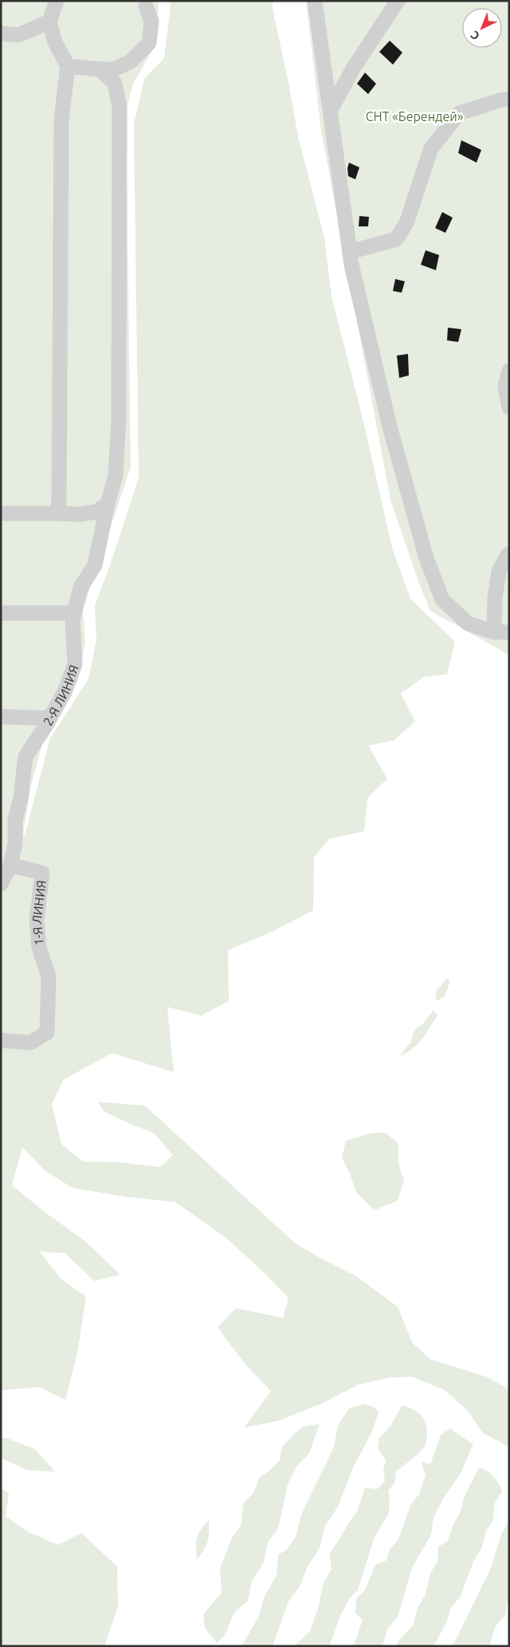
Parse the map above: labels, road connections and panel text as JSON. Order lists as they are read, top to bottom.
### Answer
{
  "streets": {
    "street": ["2-Я ЛИНИЯ", "1-Я ЛИНИЯ"]
  },
  "crossings": [
    ["2-Я ЛИНИЯ", "1-Я ЛИНИЯ"]
  ],
  "parks": ["СНТ «Берендей»"],
  "north": "bottom left"
}
